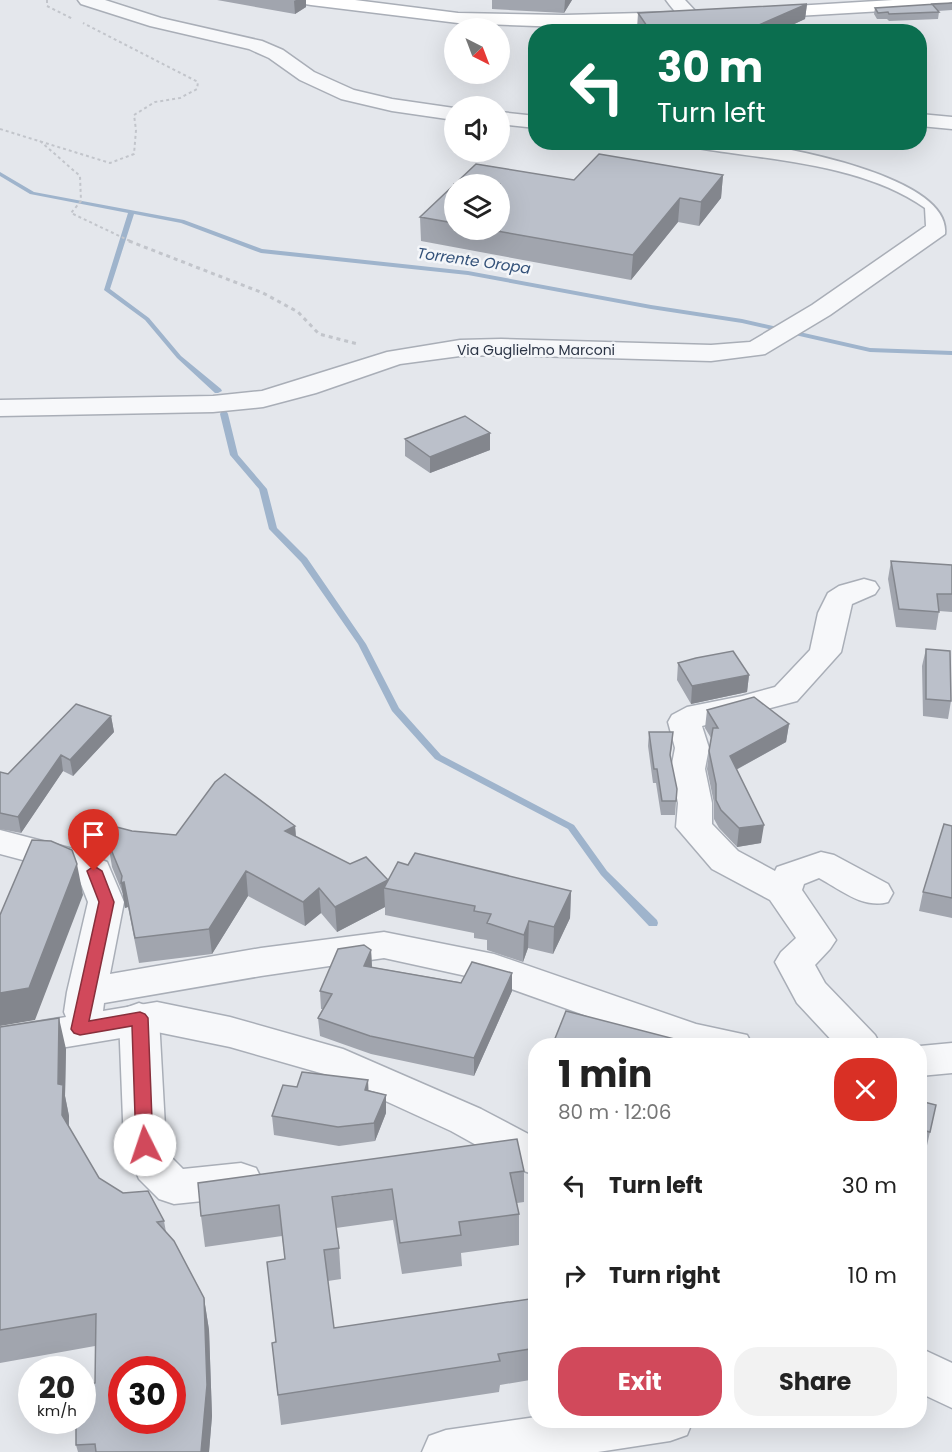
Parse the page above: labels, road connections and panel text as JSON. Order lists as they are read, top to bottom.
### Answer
{
  "streets": {
    "street": ["Via Guglielmo Marconi"]
  },
  "water": ["Torrente Oropa"],
  "north": "bottom right",
  "page": {
    "turn": ["30 m", "Turn left"],
    "heading": ["1 min", "80 m · 12:06"],
    "list": [
      {
        "name": "Turn left",
        "value": "30 m"
      },
      {
        "name": "Turn right",
        "value": "10 m"
      }
    ],
    "buttons": ["Exit", "Share"],
    "speed": "20 km/h",
    "limit": "30"
  }
}
